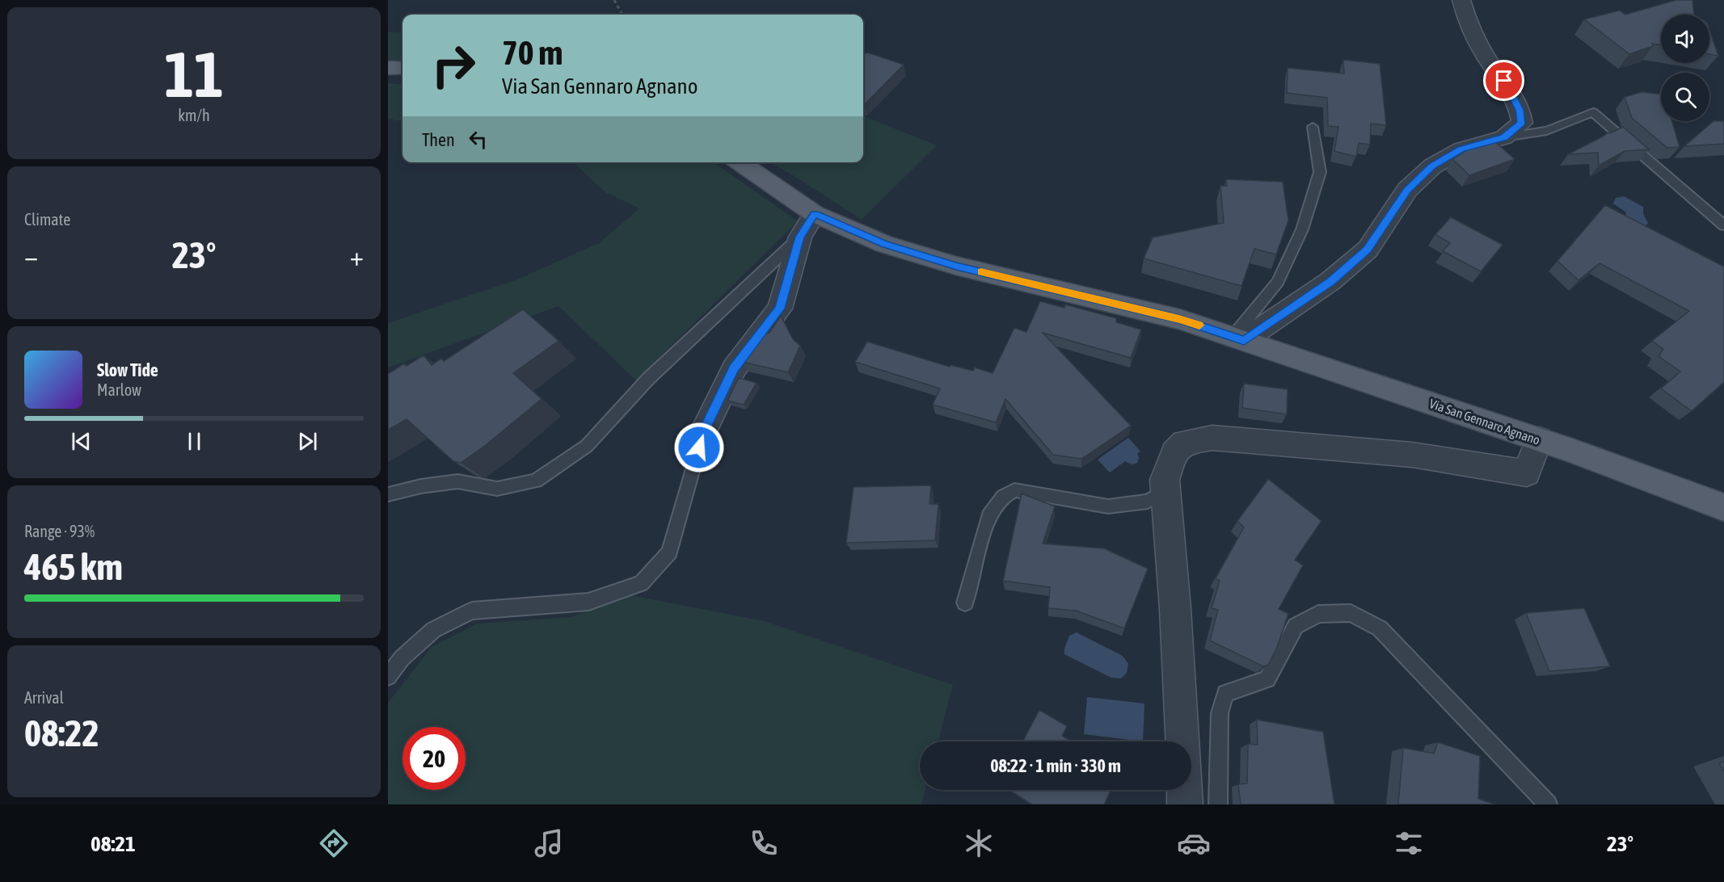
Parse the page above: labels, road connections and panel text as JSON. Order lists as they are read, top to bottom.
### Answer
{
  "streets": {
    "main road": ["Via San Gennaro Agnano"]
  },
  "page": {
    "tile": [
      ["11", "km/h"],
      "Climate",
      ["Range · 93%", "465 km"],
      ["Arrival", "08:22"]
    ],
    "turn": ["70 m", "Via San Gennaro Agnano"],
    "then": "Then",
    "heat": ["−", "23°", "+"],
    "song": ["Slow Tide", "Marlow"],
    "limit": "20",
    "trip": "08:22 · 1 min · 330 m",
    "tabs": ["08:21", "23°"]
  }
}
